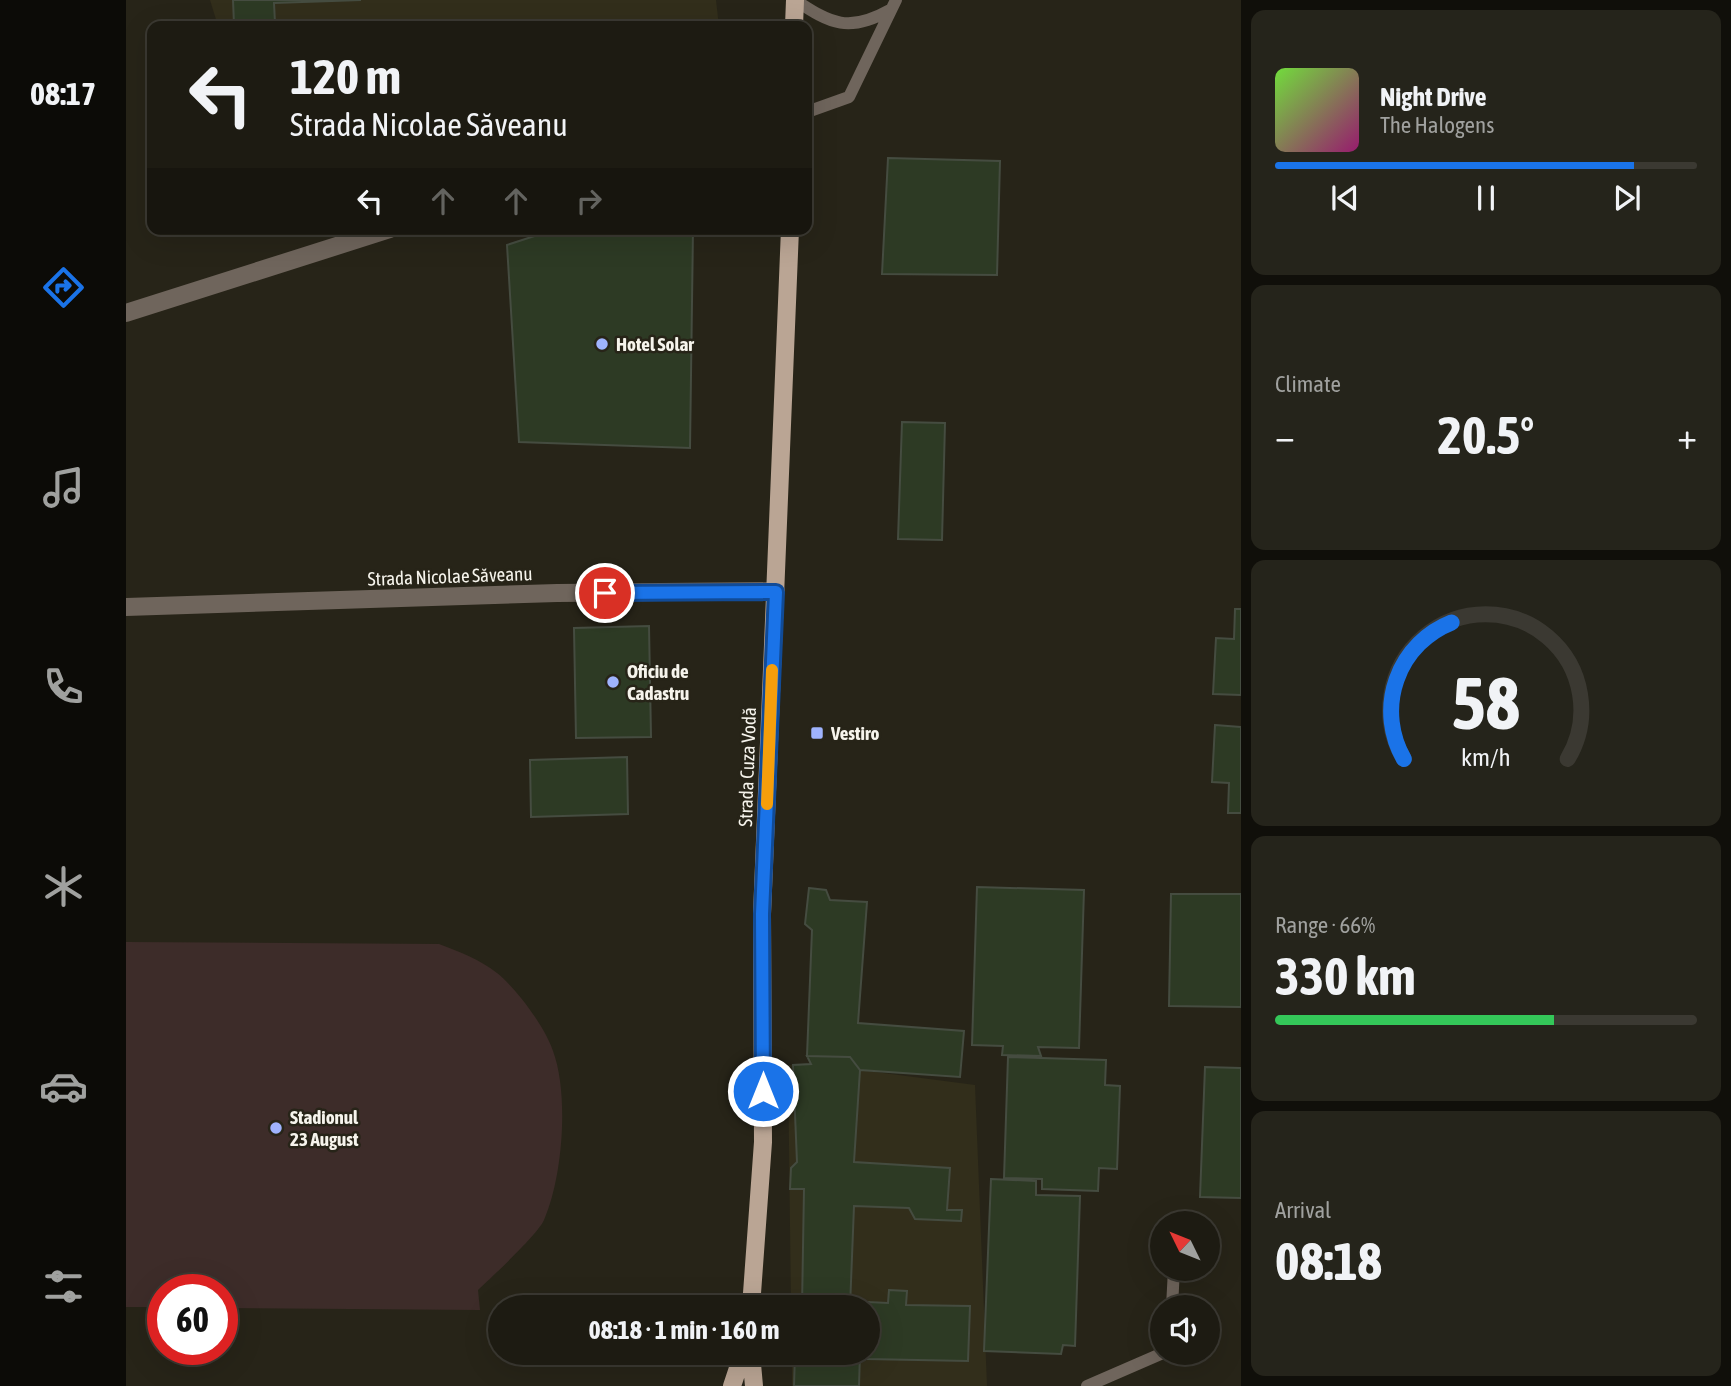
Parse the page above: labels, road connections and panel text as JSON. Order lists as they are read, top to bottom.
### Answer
{
  "streets": {
    "main road": ["Strada Cuza Vodă"],
    "street": ["Strada Nicolae Săveanu"]
  },
  "crossings": [
    ["Strada Nicolae Săveanu", "Strada Cuza Vodă"]
  ],
  "places": {
    "other": ["Hotel Solar", "Oficiu de Cadastru", "Stadionul 23 August"],
    "transit": ["Vestiro"]
  },
  "north": "top left",
  "page": {
    "tabs": "08:17",
    "turn": ["120 m", "Strada Nicolae Săveanu"],
    "song": ["Night Drive", "The Halogens"],
    "tile": [
      "Climate",
      ["Range · 66%", "330 km"],
      ["Arrival", "08:18"]
    ],
    "heat": ["−", "20.5°", "+"],
    "limit": "60",
    "trip": "08:18 · 1 min · 160 m",
    "gauge": ["58", "km/h"]
  }
}
